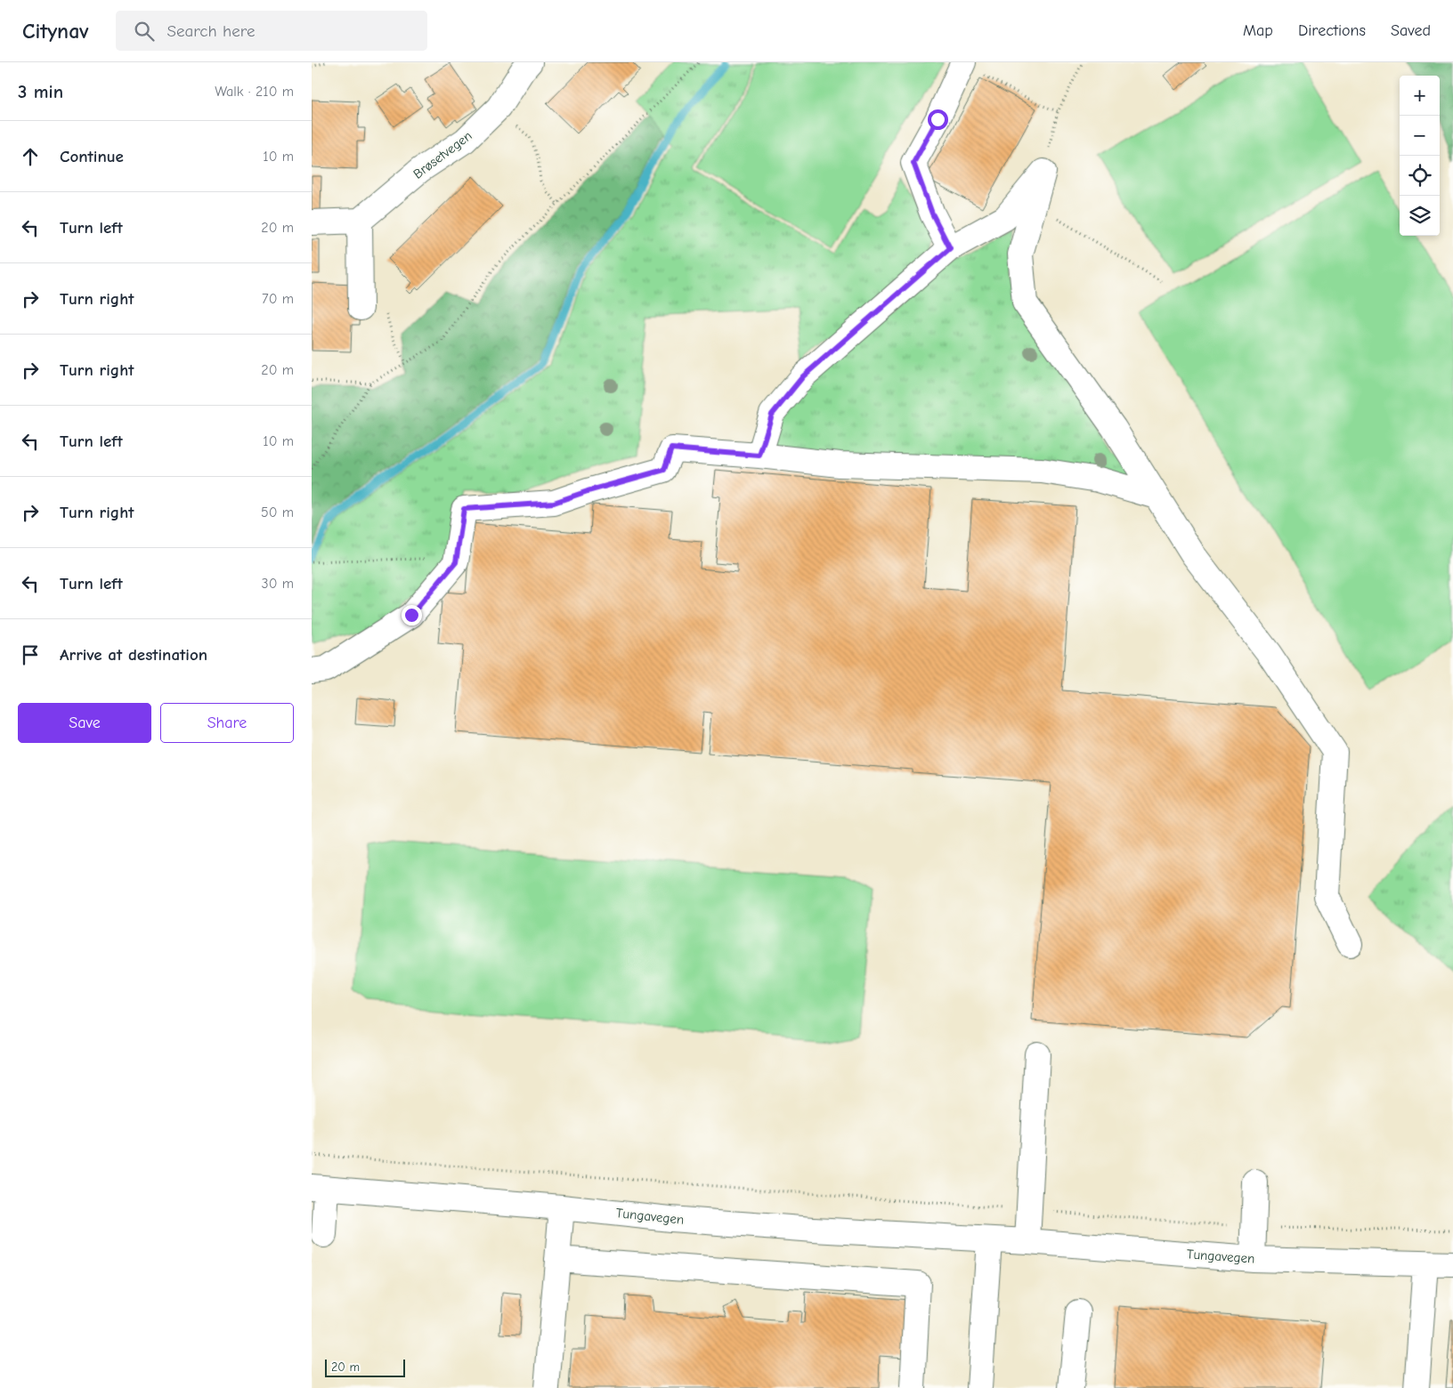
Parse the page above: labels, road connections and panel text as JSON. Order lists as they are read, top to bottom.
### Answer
{
  "streets": {
    "street": ["Brøsetvegen", "Tungavegen"]
  },
  "scale_bar": "20 m",
  "page": {
    "header": "Citynav",
    "search": "Search here",
    "nav": ["Map", "Directions", "Saved"],
    "heading": ["3 min", "Walk · 210 m"],
    "map_buttons": ["+", "−"],
    "list": [
      ["Continue", "10 m"],
      ["Turn left", "20 m"],
      ["Turn right", "70 m"],
      ["Turn right", "20 m"],
      ["Turn left", "10 m"],
      ["Turn right", "50 m"],
      ["Turn left", "30 m"],
      "Arrive at destination"
    ],
    "buttons": ["Save", "Share"],
    "scale": "20 m"
  }
}
